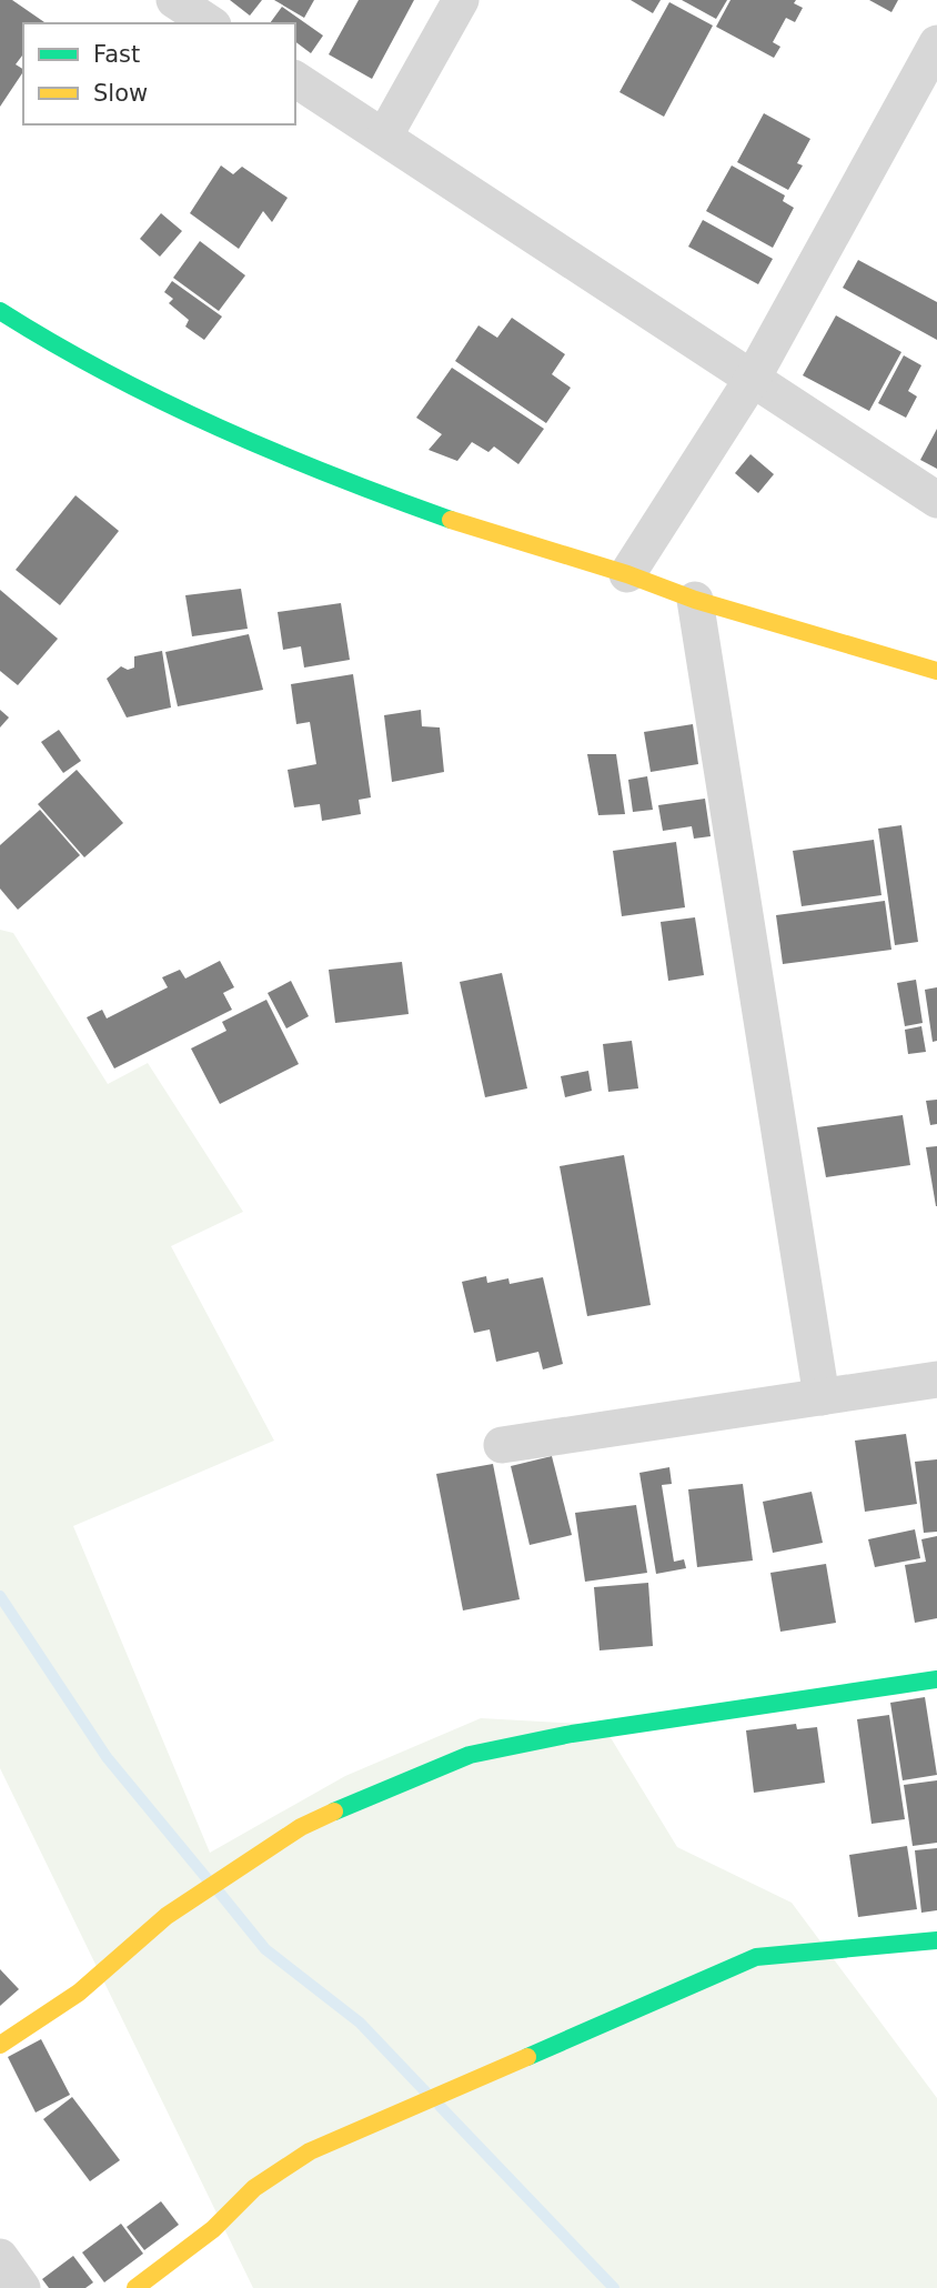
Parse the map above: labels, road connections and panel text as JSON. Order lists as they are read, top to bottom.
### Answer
{
  "legend": ["Fast", "Slow"]
}
